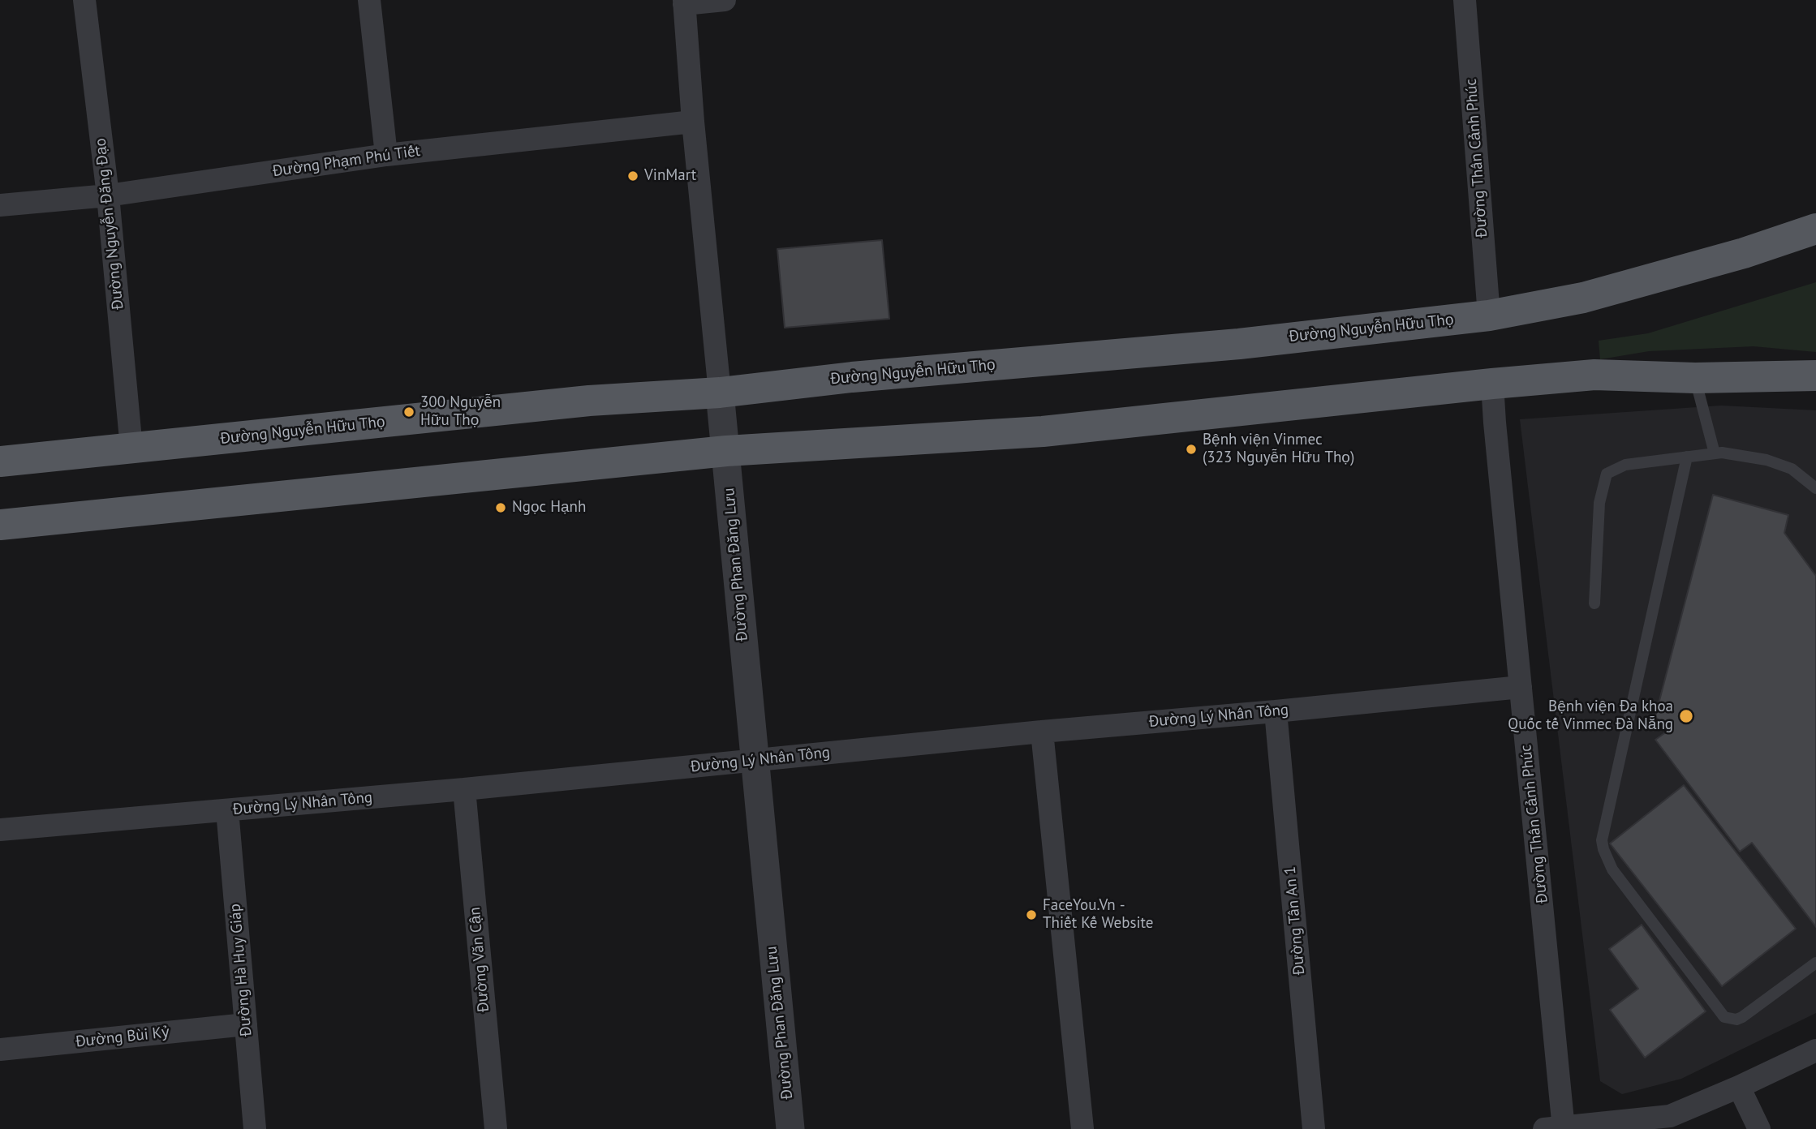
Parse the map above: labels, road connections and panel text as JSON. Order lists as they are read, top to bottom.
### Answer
{
  "streets": {
    "main road": ["Đường Nguyễn Hữu Thọ"],
    "street": [
      "Đường Thân Cảnh Phúc",
      "Đường Phạm Phú Tiết",
      "Đường Nguyễn Đăng Đạo",
      "Đường Phan Đăng Lưu",
      "Đường Lý Nhân Tông",
      "Đường Tân An 1",
      "Đường Văn Cận",
      "Đường Hà Huy Giáp",
      "Đường Bùi Kỷ"
    ]
  },
  "crossings": [
    ["Đường Thân Cảnh Phúc", "Đường Nguyễn Hữu Thọ"],
    ["Đường Thân Cảnh Phúc", "Đường Lý Nhân Tông"],
    ["Đường Phạm Phú Tiết", "Đường Nguyễn Đăng Đạo"],
    ["Đường Phạm Phú Tiết", "Đường Phan Đăng Lưu"],
    ["Đường Nguyễn Đăng Đạo", "Đường Nguyễn Hữu Thọ"],
    ["Đường Nguyễn Hữu Thọ", "Đường Phan Đăng Lưu"],
    ["Đường Phan Đăng Lưu", "Đường Lý Nhân Tông"],
    ["Đường Lý Nhân Tông", "Đường Tân An 1"],
    ["Đường Lý Nhân Tông", "Đường Văn Cận"],
    ["Đường Lý Nhân Tông", "Đường Hà Huy Giáp"],
    ["Đường Hà Huy Giáp", "Đường Bùi Kỷ"]
  ],
  "places": [
    "VinMart",
    "300 Nguyễn Hữu Thọ",
    "Bệnh viện Vinmec (323 Nguyễn Hữu Thọ)",
    "Ngọc Hạnh",
    "Bệnh viện Đa khoa Quốc tế Vinmec Đà Nẵng",
    "FaceYou.Vn - Thiết Kế Website"
  ]
}
